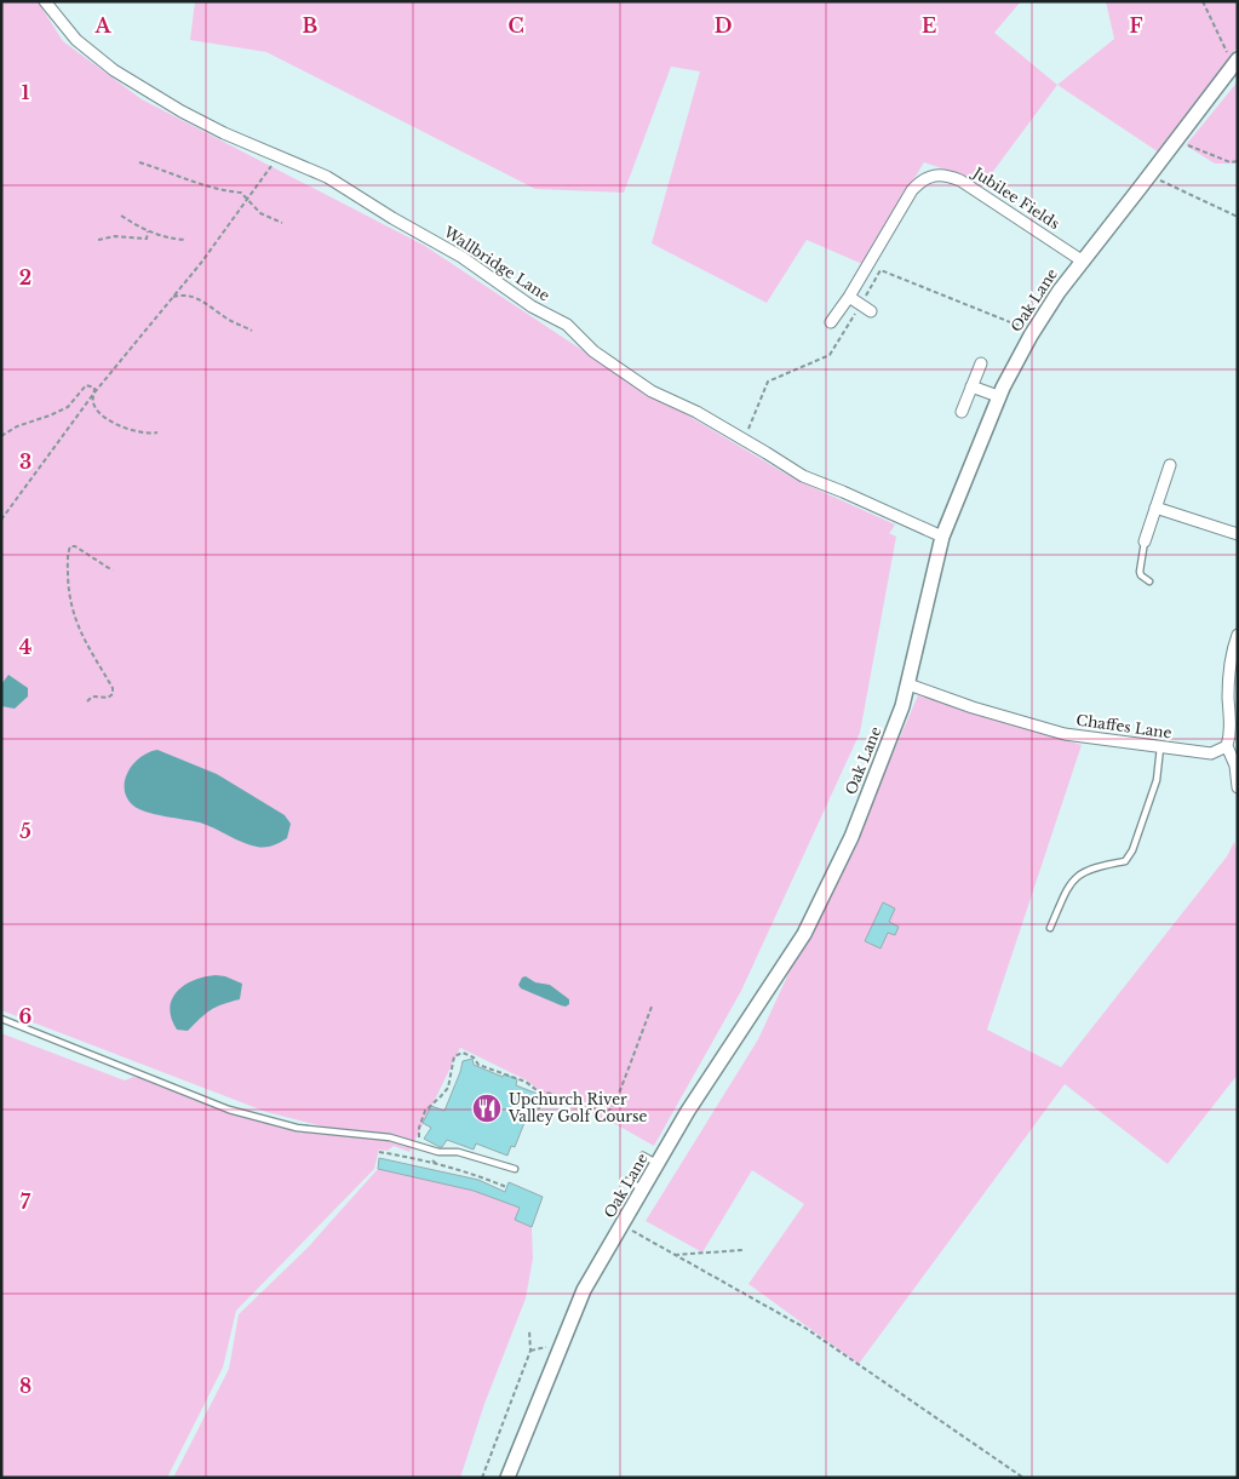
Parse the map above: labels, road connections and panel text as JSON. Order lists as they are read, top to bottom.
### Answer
{
  "streets": {
    "street": [
      "Jubilee Fields",
      "Wallbridge Lane",
      "Oak Lane",
      "Chaffes Lane"
    ]
  },
  "crossings": [
    ["Jubilee Fields", "Oak Lane"],
    ["Wallbridge Lane", "Oak Lane"],
    ["Oak Lane", "Chaffes Lane"]
  ],
  "places": {
    "restaurant": ["Upchurch River Valley Golf Course"]
  },
  "grid": {
    "columns": [
      "A",
      "B",
      "C",
      "D",
      "E",
      "F"
    ],
    "rows": [
      "1",
      "2",
      "3",
      "4",
      "5",
      "6",
      "7",
      "8"
    ]
  }
}
